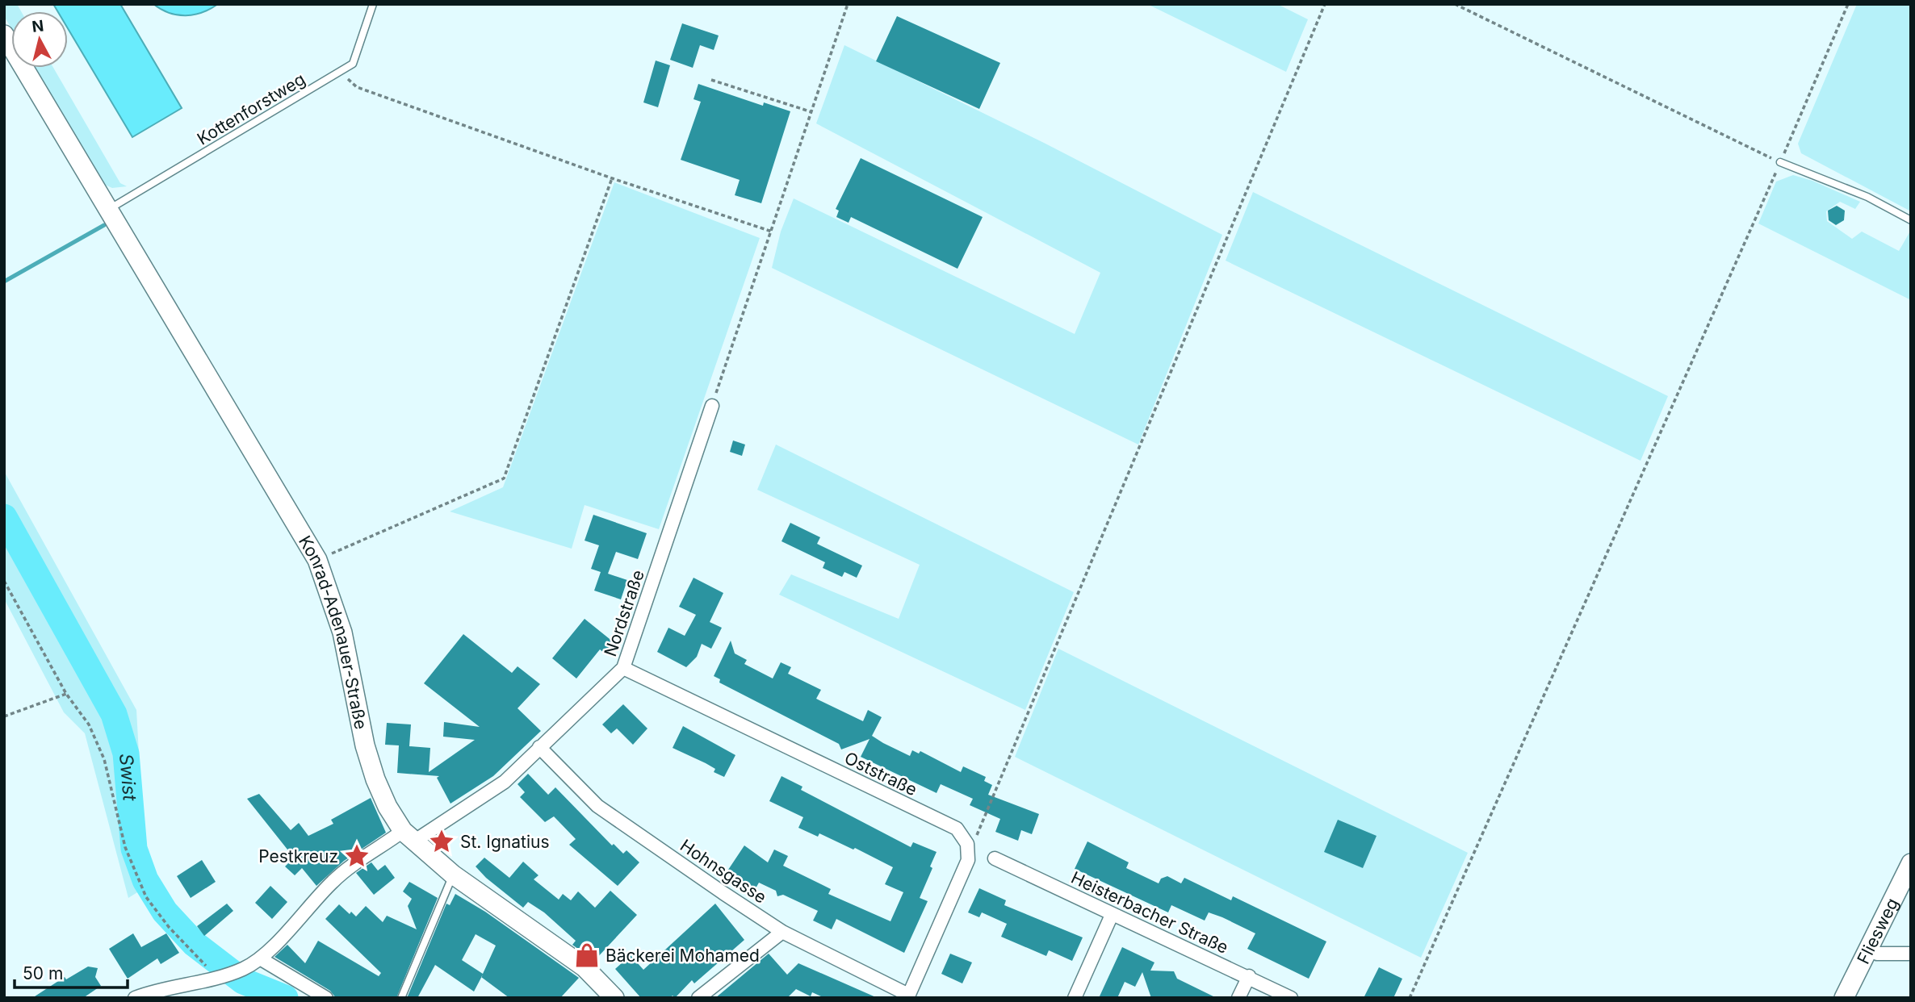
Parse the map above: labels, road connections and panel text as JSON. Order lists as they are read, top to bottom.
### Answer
{
  "streets": {
    "main road": ["Konrad-Adenauer-Straße", "Fliesweg"],
    "street": [
      "Nordstraße",
      "Oststraße",
      "Hohnsgasse",
      "Heisterbacher Straße"
    ],
    "lane": ["Kottenforstweg"]
  },
  "crossings": [
    ["Kottenforstweg", "Konrad-Adenauer-Straße"],
    ["Nordstraße", "Konrad-Adenauer-Straße"],
    ["Nordstraße", "Oststraße"],
    ["Nordstraße", "Hohnsgasse"]
  ],
  "water": ["Swist"],
  "places": {
    "place": ["St. Ignatius", "Pestkreuz"],
    "shop": ["Bäckerei Mohamed"]
  },
  "scale_bar": "50 m",
  "north": "top"
}
